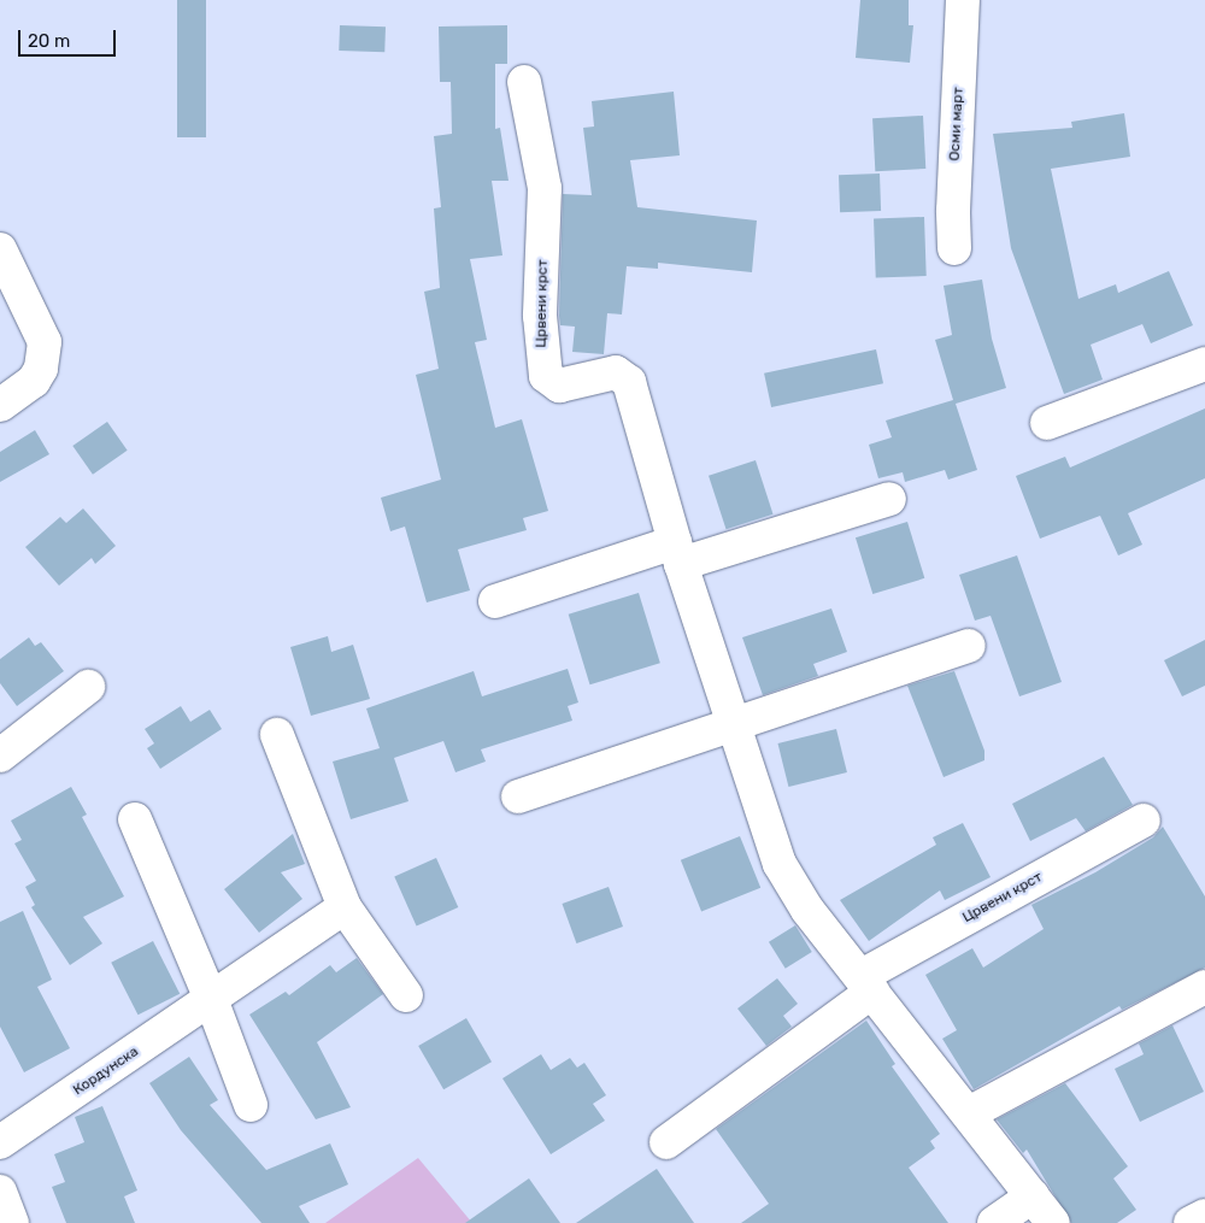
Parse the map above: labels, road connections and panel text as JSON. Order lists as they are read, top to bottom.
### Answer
{
  "streets": {
    "street": ["Осми март", "Црвени крст", "Кордунска"]
  },
  "scale_bar": "20 m"
}
